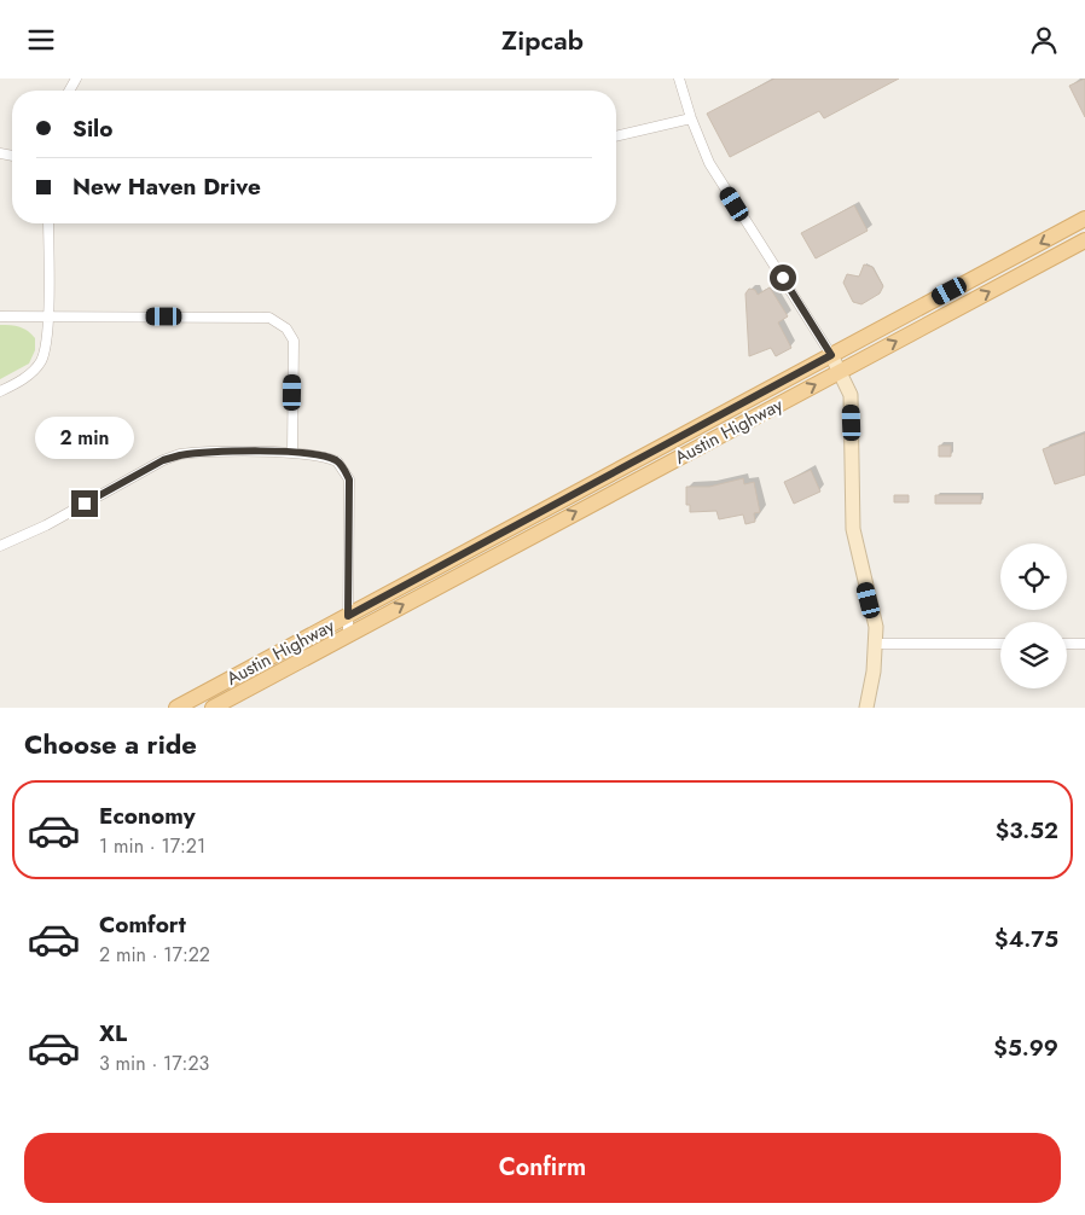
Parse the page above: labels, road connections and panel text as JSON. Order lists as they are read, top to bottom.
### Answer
{
  "streets": {
    "main road": ["Austin Highway"]
  },
  "page": {
    "header": "Zipcab",
    "banner": ["Silo", "New Haven Drive"],
    "bubble": "2 min",
    "heading": "Choose a ride",
    "list": [
      {
        "name": "Economy",
        "note": "1 min · 17:21",
        "value": "$3.52"
      },
      {
        "name": "Comfort",
        "note": "2 min · 17:22",
        "value": "$4.75"
      },
      {
        "name": "XL",
        "note": "3 min · 17:23",
        "value": "$5.99"
      }
    ],
    "buttons": "Confirm"
  }
}
